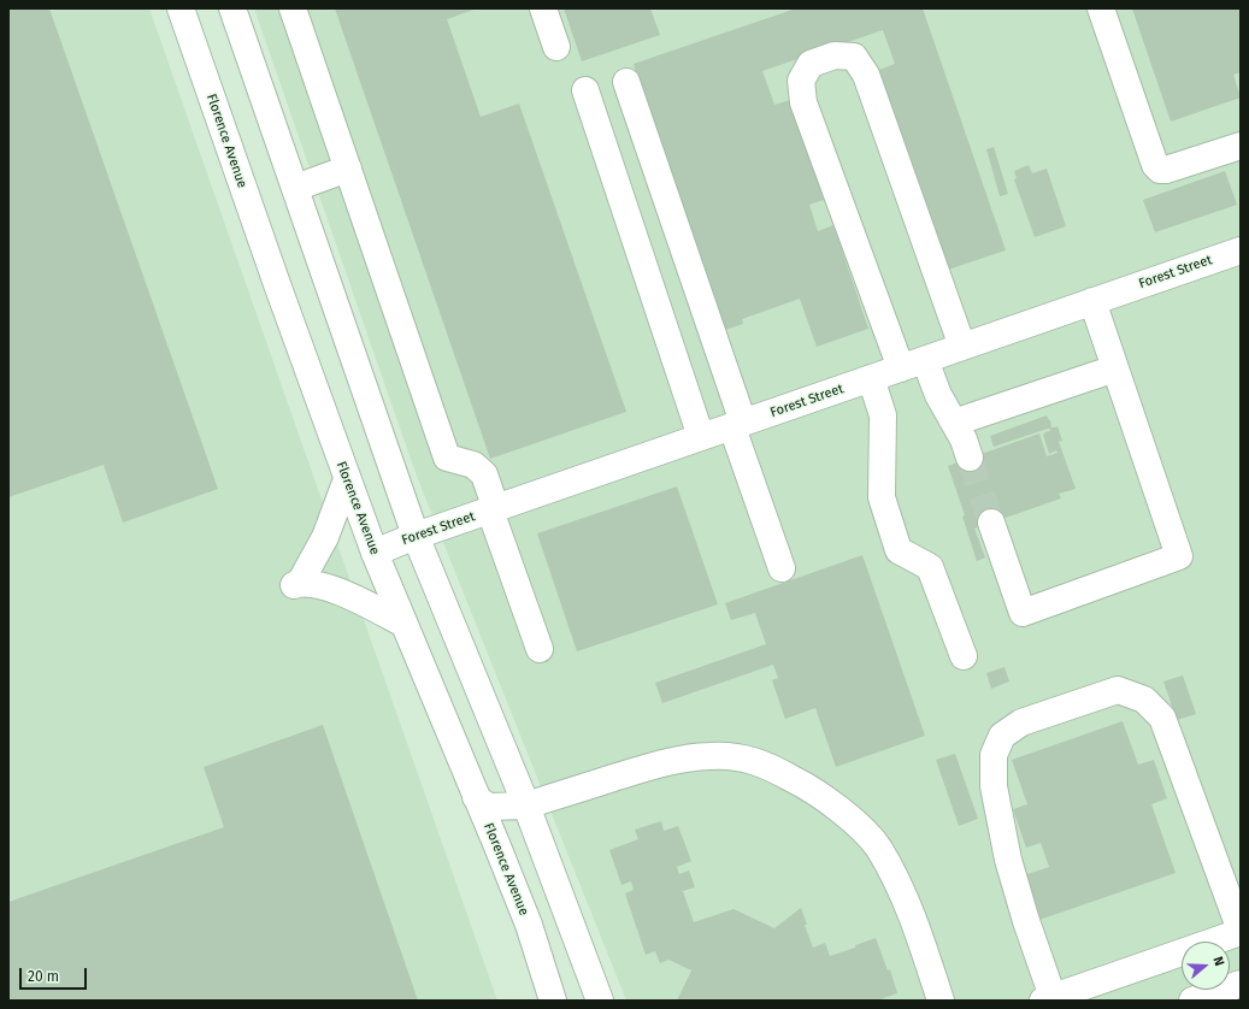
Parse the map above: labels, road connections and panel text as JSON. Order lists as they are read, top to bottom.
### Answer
{
  "streets": {
    "main road": ["Florence Avenue", "Forest Street"]
  },
  "crossings": [
    ["Florence Avenue", "Forest Street"]
  ],
  "scale_bar": "20 m",
  "north": "right"
}
